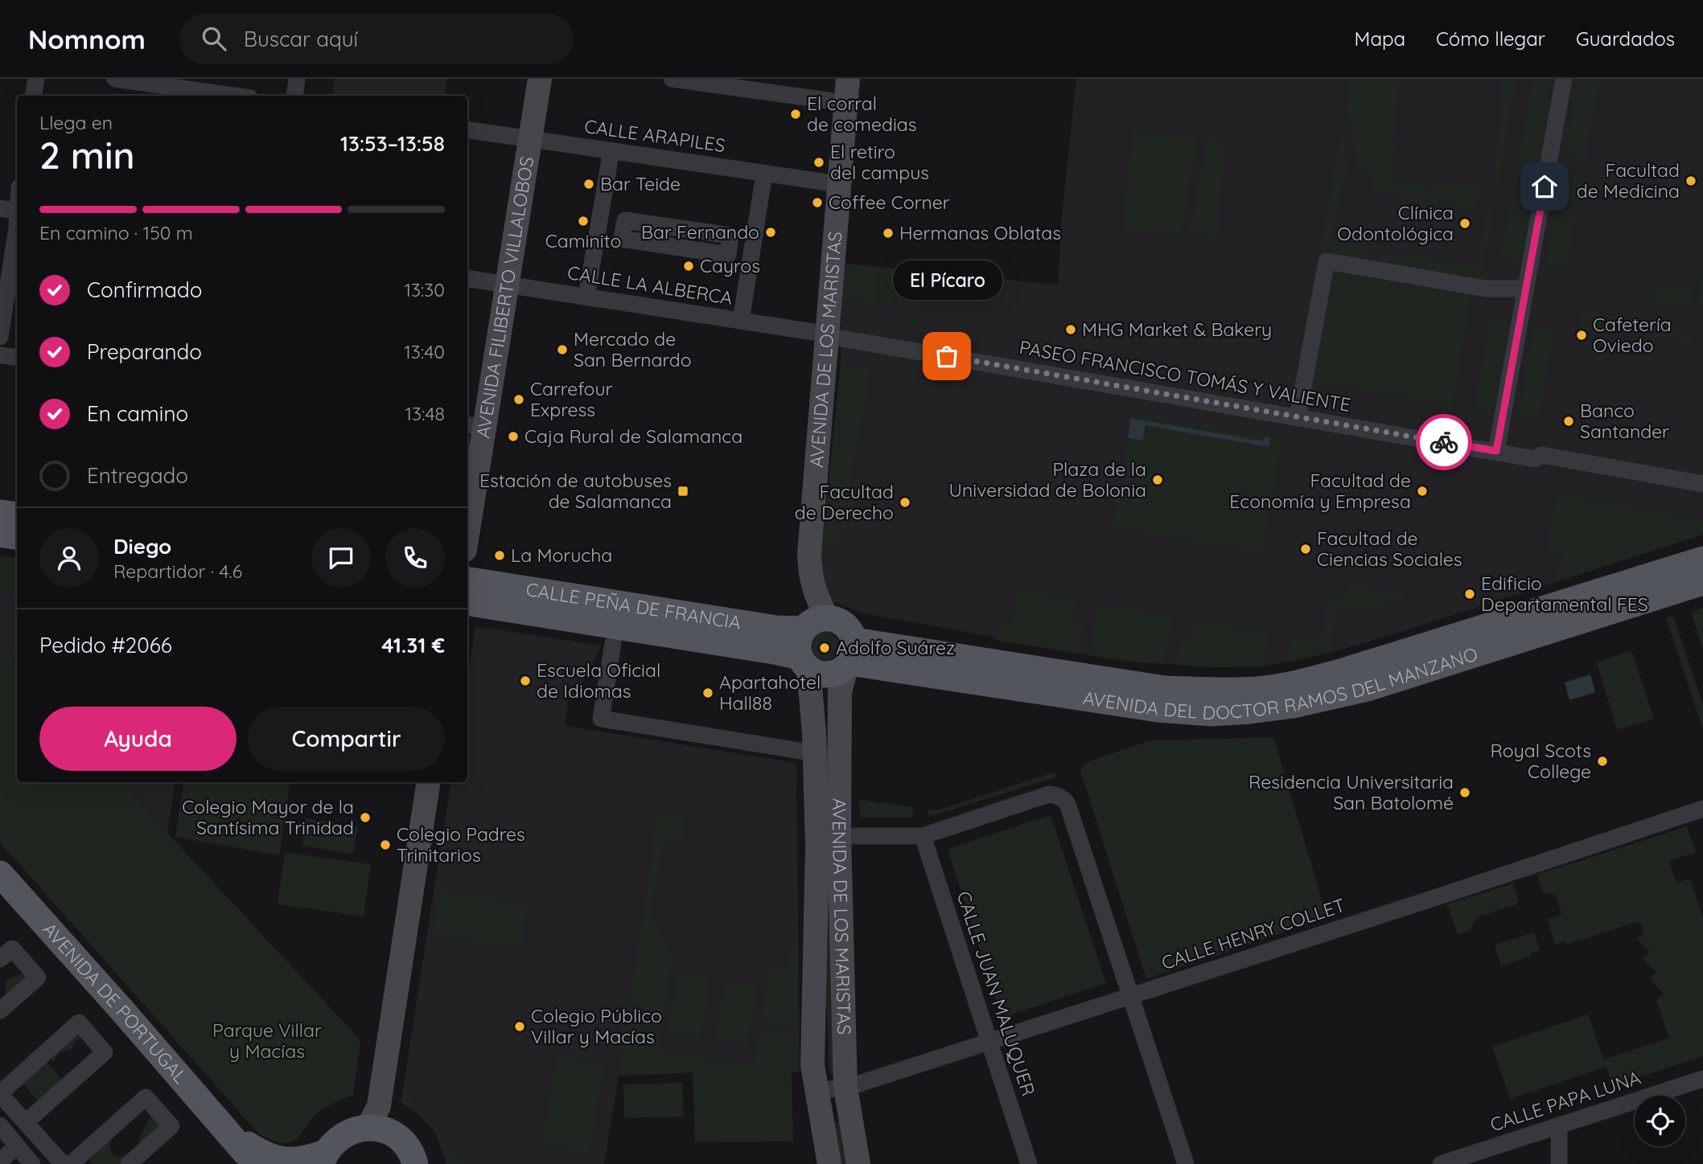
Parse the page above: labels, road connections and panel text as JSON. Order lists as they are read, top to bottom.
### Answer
{
  "streets": {
    "main road": [
      "AVENIDA FILIBERTO VILLALOBOS",
      "AVENIDA DE LOS MARISTAS",
      "CALLE PEÑA DE FRANCIA",
      "AVENIDA DEL DOCTOR RAMOS DEL MANZANO",
      "AVENIDA DE PORTUGAL"
    ],
    "street": [
      "CALLE ARAPILES",
      "CALLE LA ALBERCA",
      "PASEO FRANCISCO TOMÁS Y VALIENTE",
      "CALLE HENRY COLLET",
      "CALLE JUAN MALUQUER",
      "CALLE PAPA LUNA"
    ]
  },
  "crossings": [
    ["CALLE ARAPILES", "AVENIDA FILIBERTO VILLALOBOS"],
    ["CALLE ARAPILES", "AVENIDA DE LOS MARISTAS"],
    ["CALLE LA ALBERCA", "AVENIDA FILIBERTO VILLALOBOS"],
    ["CALLE LA ALBERCA", "AVENIDA DE LOS MARISTAS"],
    ["CALLE LA ALBERCA", "PASEO FRANCISCO TOMÁS Y VALIENTE"],
    ["AVENIDA DE LOS MARISTAS", "PASEO FRANCISCO TOMÁS Y VALIENTE"],
    ["AVENIDA DE LOS MARISTAS", "CALLE PEÑA DE FRANCIA"],
    ["AVENIDA DE LOS MARISTAS", "AVENIDA DEL DOCTOR RAMOS DEL MANZANO"],
    ["AVENIDA DE LOS MARISTAS", "CALLE HENRY COLLET"],
    ["CALLE PEÑA DE FRANCIA", "AVENIDA DEL DOCTOR RAMOS DEL MANZANO"],
    ["CALLE HENRY COLLET", "CALLE JUAN MALUQUER"]
  ],
  "parks": ["Parque Villar y Macías"],
  "places": {
    "other": [
      "El corral de comedias",
      "El retiro del campus",
      "Facultad de Medicina",
      "Bar Teide",
      "Coffee Corner",
      "Caminito",
      "Clínica Odontológica",
      "Bar Fernando",
      "Hermanas Oblatas",
      "Cayros",
      "MHG Market & Bakery",
      "Cafetería Oviedo",
      "Mercado de San Bernardo",
      "El Pícaro",
      "Carrefour Express",
      "Banco Santander",
      "Caja Rural de Salamanca",
      "Plaza de la Universidad de Bolonia",
      "Facultad de Economía y Empresa",
      "Facultad de Derecho",
      "Facultad de Ciencias Sociales",
      "La Morucha",
      "Edificio Departamental FES",
      "Adolfo Suárez",
      "Escuela Oficial de Idiomas",
      "Apartahotel Hall88",
      "Royal Scots College",
      "Residencia Universitaria San Batolomé",
      "Colegio Mayor de la Santísima Trinidad",
      "Colegio Padres Trinitarios",
      "Colegio Público Villar y Macías"
    ],
    "transit": ["Estación de autobuses de Salamanca"]
  },
  "page": {
    "header": "Nomnom",
    "search": "Buscar aquí",
    "nav": ["Mapa", "Cómo llegar", "Guardados"],
    "heading": ["2 min", "Llega en", "13:53–13:58"],
    "panel": [
      "Diego",
      "Repartidor · 4.6",
      "Pedido #2066",
      "41.31 €"
    ],
    "bar": "En camino · 150 m",
    "list": [
      ["Confirmado", "13:30"],
      ["Preparando", "13:40"],
      ["En camino", "13:48"],
      "Entregado"
    ],
    "bubble": "El Pícaro",
    "buttons": ["Ayuda", "Compartir"]
  }
}
